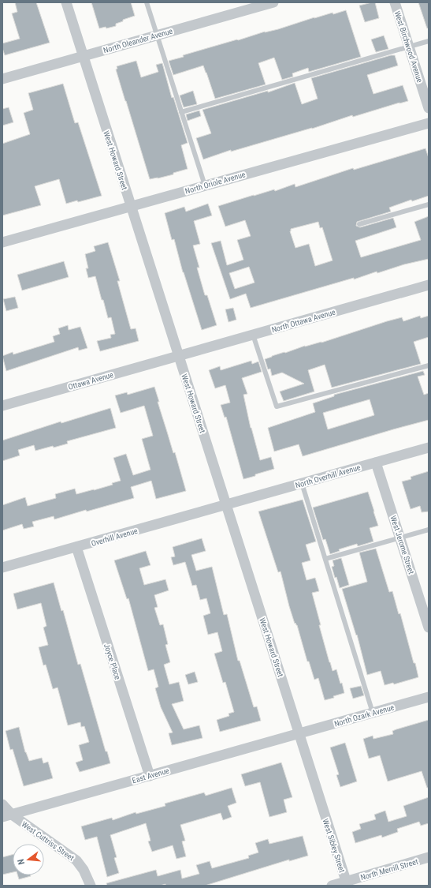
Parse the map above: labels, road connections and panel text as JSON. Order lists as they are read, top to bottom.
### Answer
{
  "streets": {
    "street": [
      "North Oleander Avenue",
      "West Birchwood Avenue",
      "West Howard Street",
      "North Oriole Avenue",
      "North Ottawa Avenue",
      "Ottawa Avenue",
      "North Overhill Avenue",
      "Overhill Avenue",
      "West Jerome Street",
      "Joyce Place",
      "North Ozark Avenue",
      "East Avenue",
      "West Cuttriss Street",
      "West Sibley Street",
      "North Merrill Street"
    ]
  },
  "crossings": [
    ["North Oleander Avenue", "West Howard Street"],
    ["West Howard Street", "North Oriole Avenue"],
    ["West Howard Street", "North Ottawa Avenue"],
    ["West Howard Street", "Ottawa Avenue"],
    ["West Howard Street", "North Overhill Avenue"],
    ["West Howard Street", "Overhill Avenue"],
    ["West Howard Street", "North Ozark Avenue"],
    ["West Howard Street", "East Avenue"],
    ["West Howard Street", "West Sibley Street"],
    ["North Ottawa Avenue", "Ottawa Avenue"],
    ["North Overhill Avenue", "Overhill Avenue"],
    ["North Overhill Avenue", "West Jerome Street"],
    ["Overhill Avenue", "Joyce Place"],
    ["Joyce Place", "East Avenue"],
    ["North Ozark Avenue", "East Avenue"],
    ["East Avenue", "West Cuttriss Street"],
    ["West Sibley Street", "North Merrill Street"]
  ],
  "north": "left"
}
